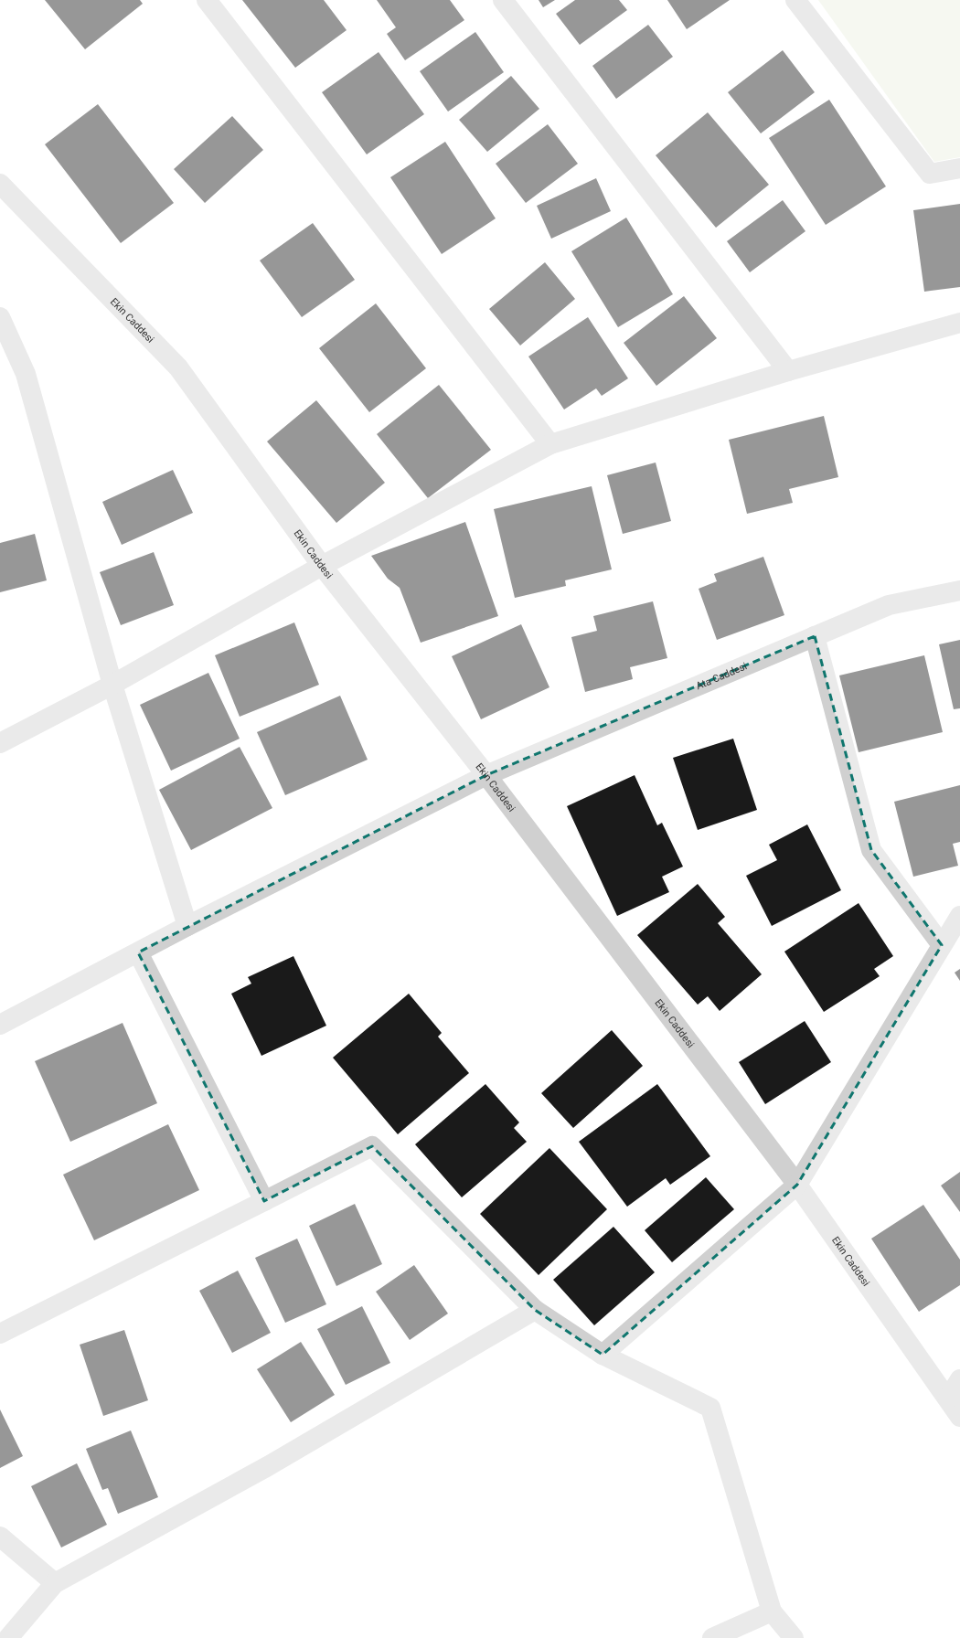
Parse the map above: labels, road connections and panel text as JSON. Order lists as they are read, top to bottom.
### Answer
{
  "streets": {
    "street": ["Ekin Caddesi", "Ata Caddesi"]
  },
  "crossings": [
    ["Ekin Caddesi", "Ata Caddesi"]
  ]
}
